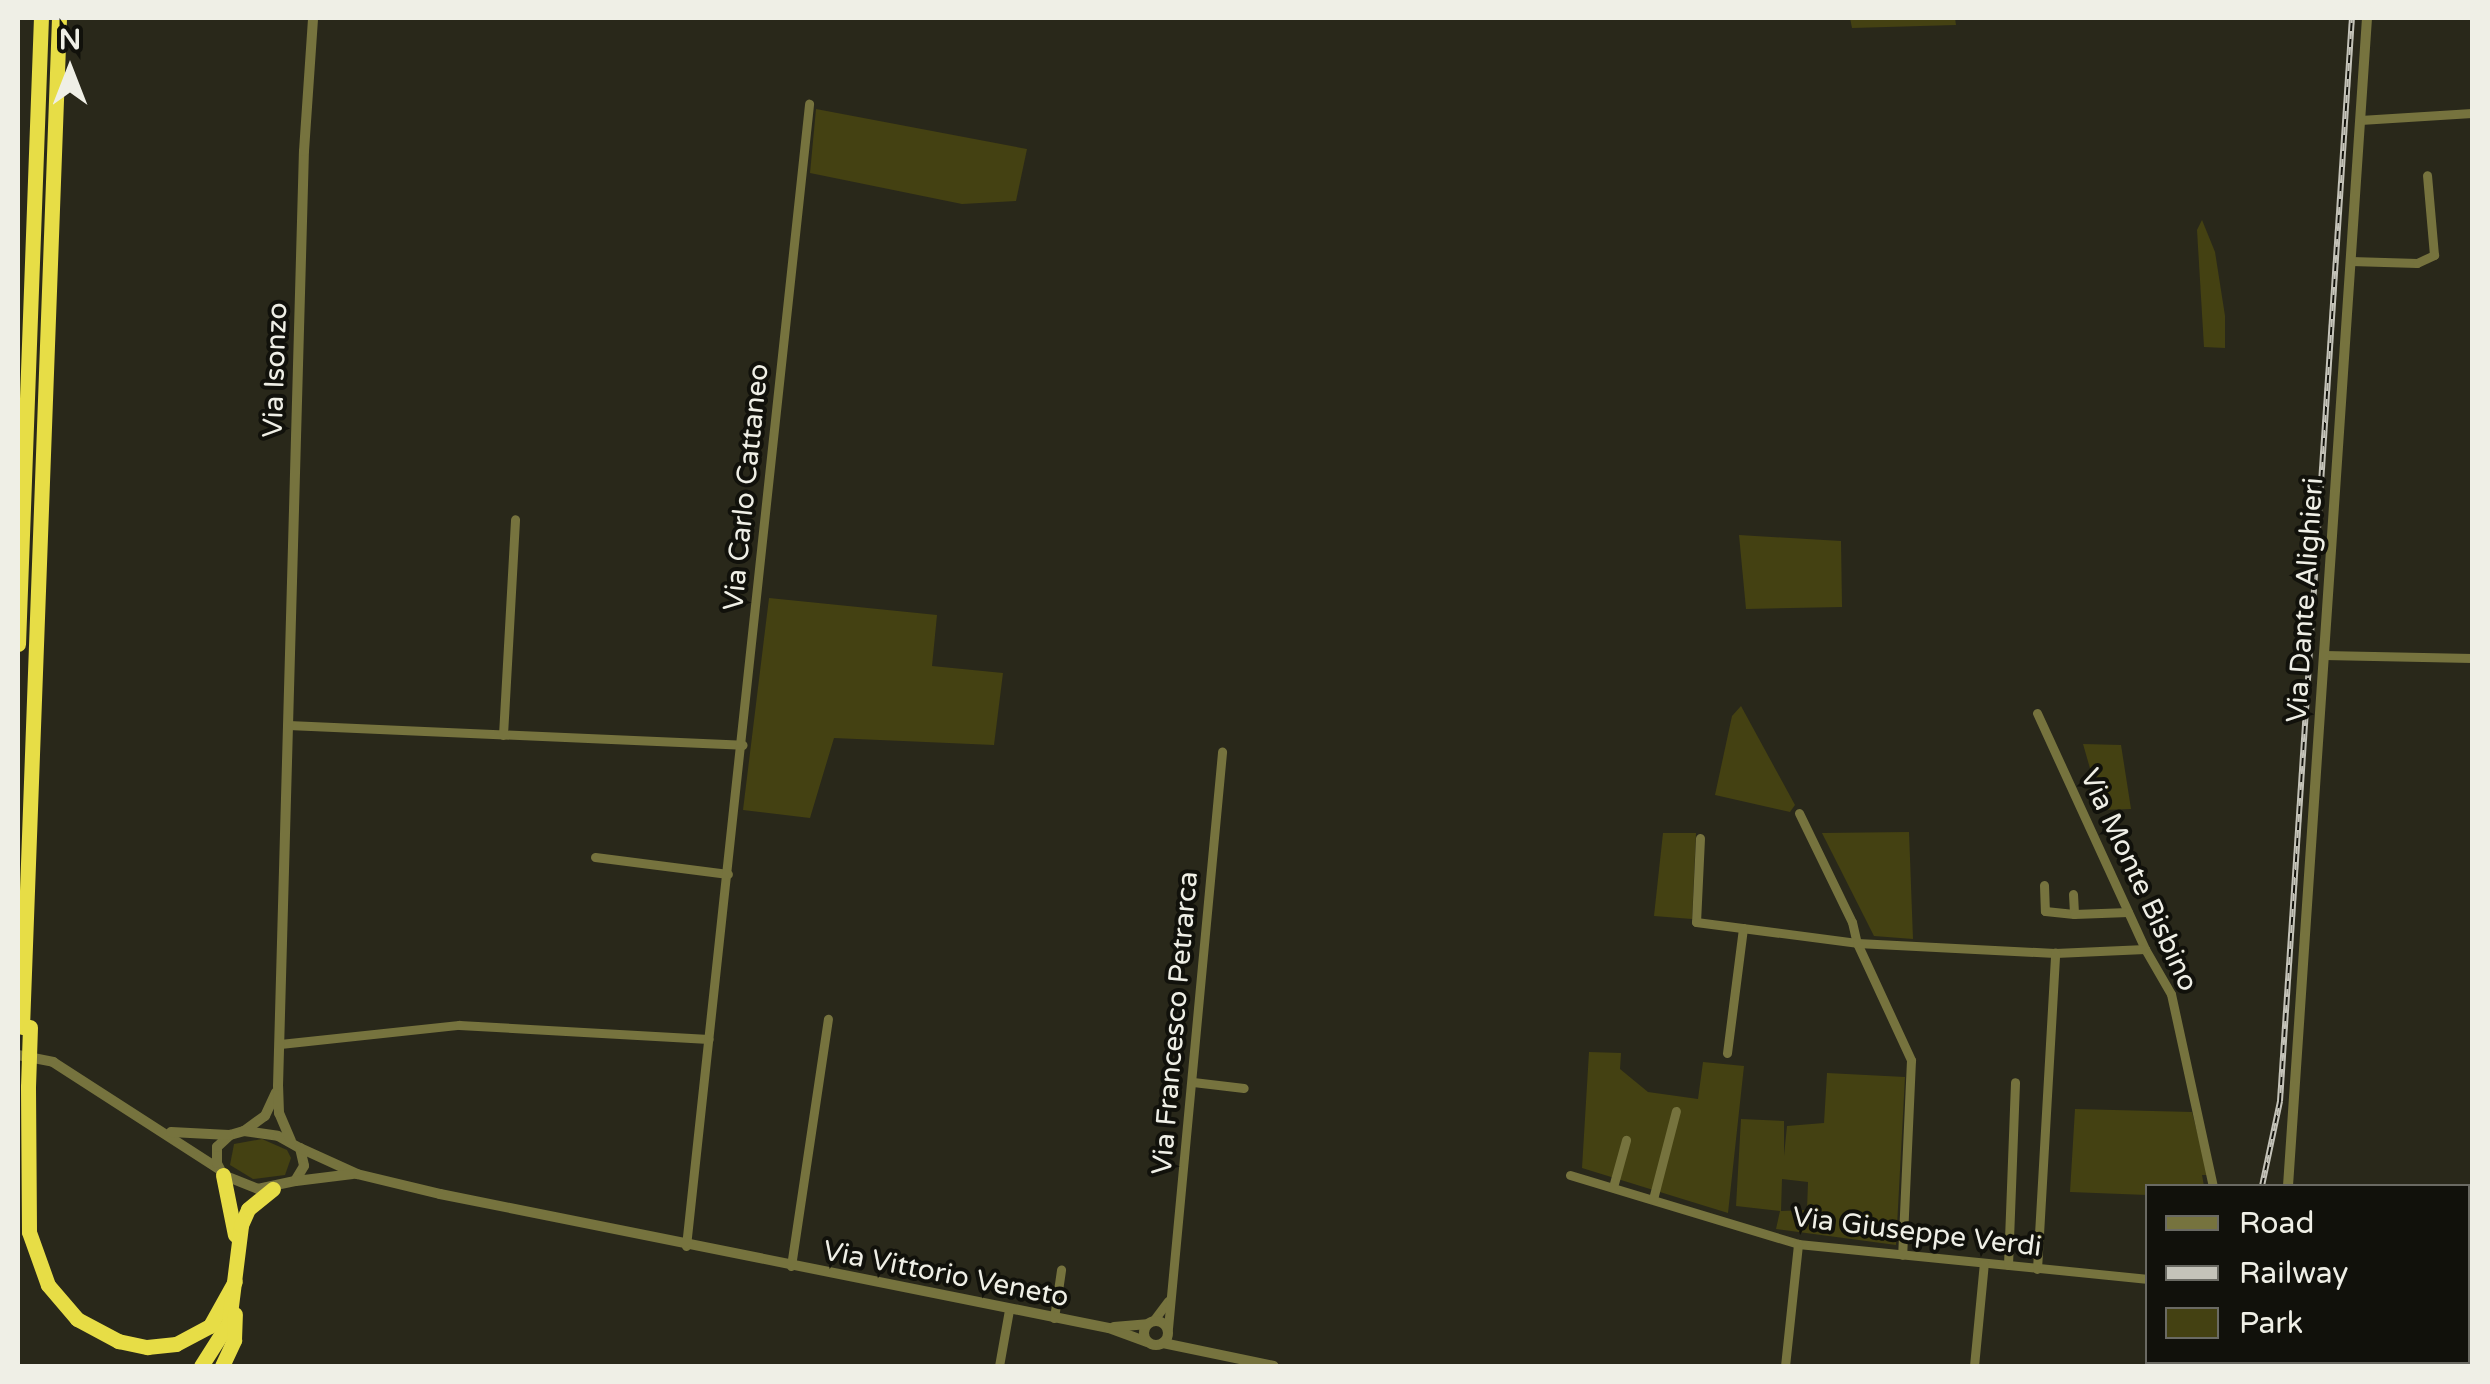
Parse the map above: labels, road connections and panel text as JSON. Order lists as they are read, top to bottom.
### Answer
{
  "streets": {
    "street": [
      "Via Isonzo",
      "Via Carlo Cattaneo",
      "Via Dante Alighieri",
      "Via Monte Bisbino",
      "Via Francesco Petrarca",
      "Via Giuseppe Verdi",
      "Via Vittorio Veneto"
    ]
  },
  "crossings": [
    ["Via Carlo Cattaneo", "Via Vittorio Veneto"],
    ["Via Francesco Petrarca", "Via Vittorio Veneto"]
  ],
  "legend": ["Road", "Railway", "Park"],
  "north": "top"
}
